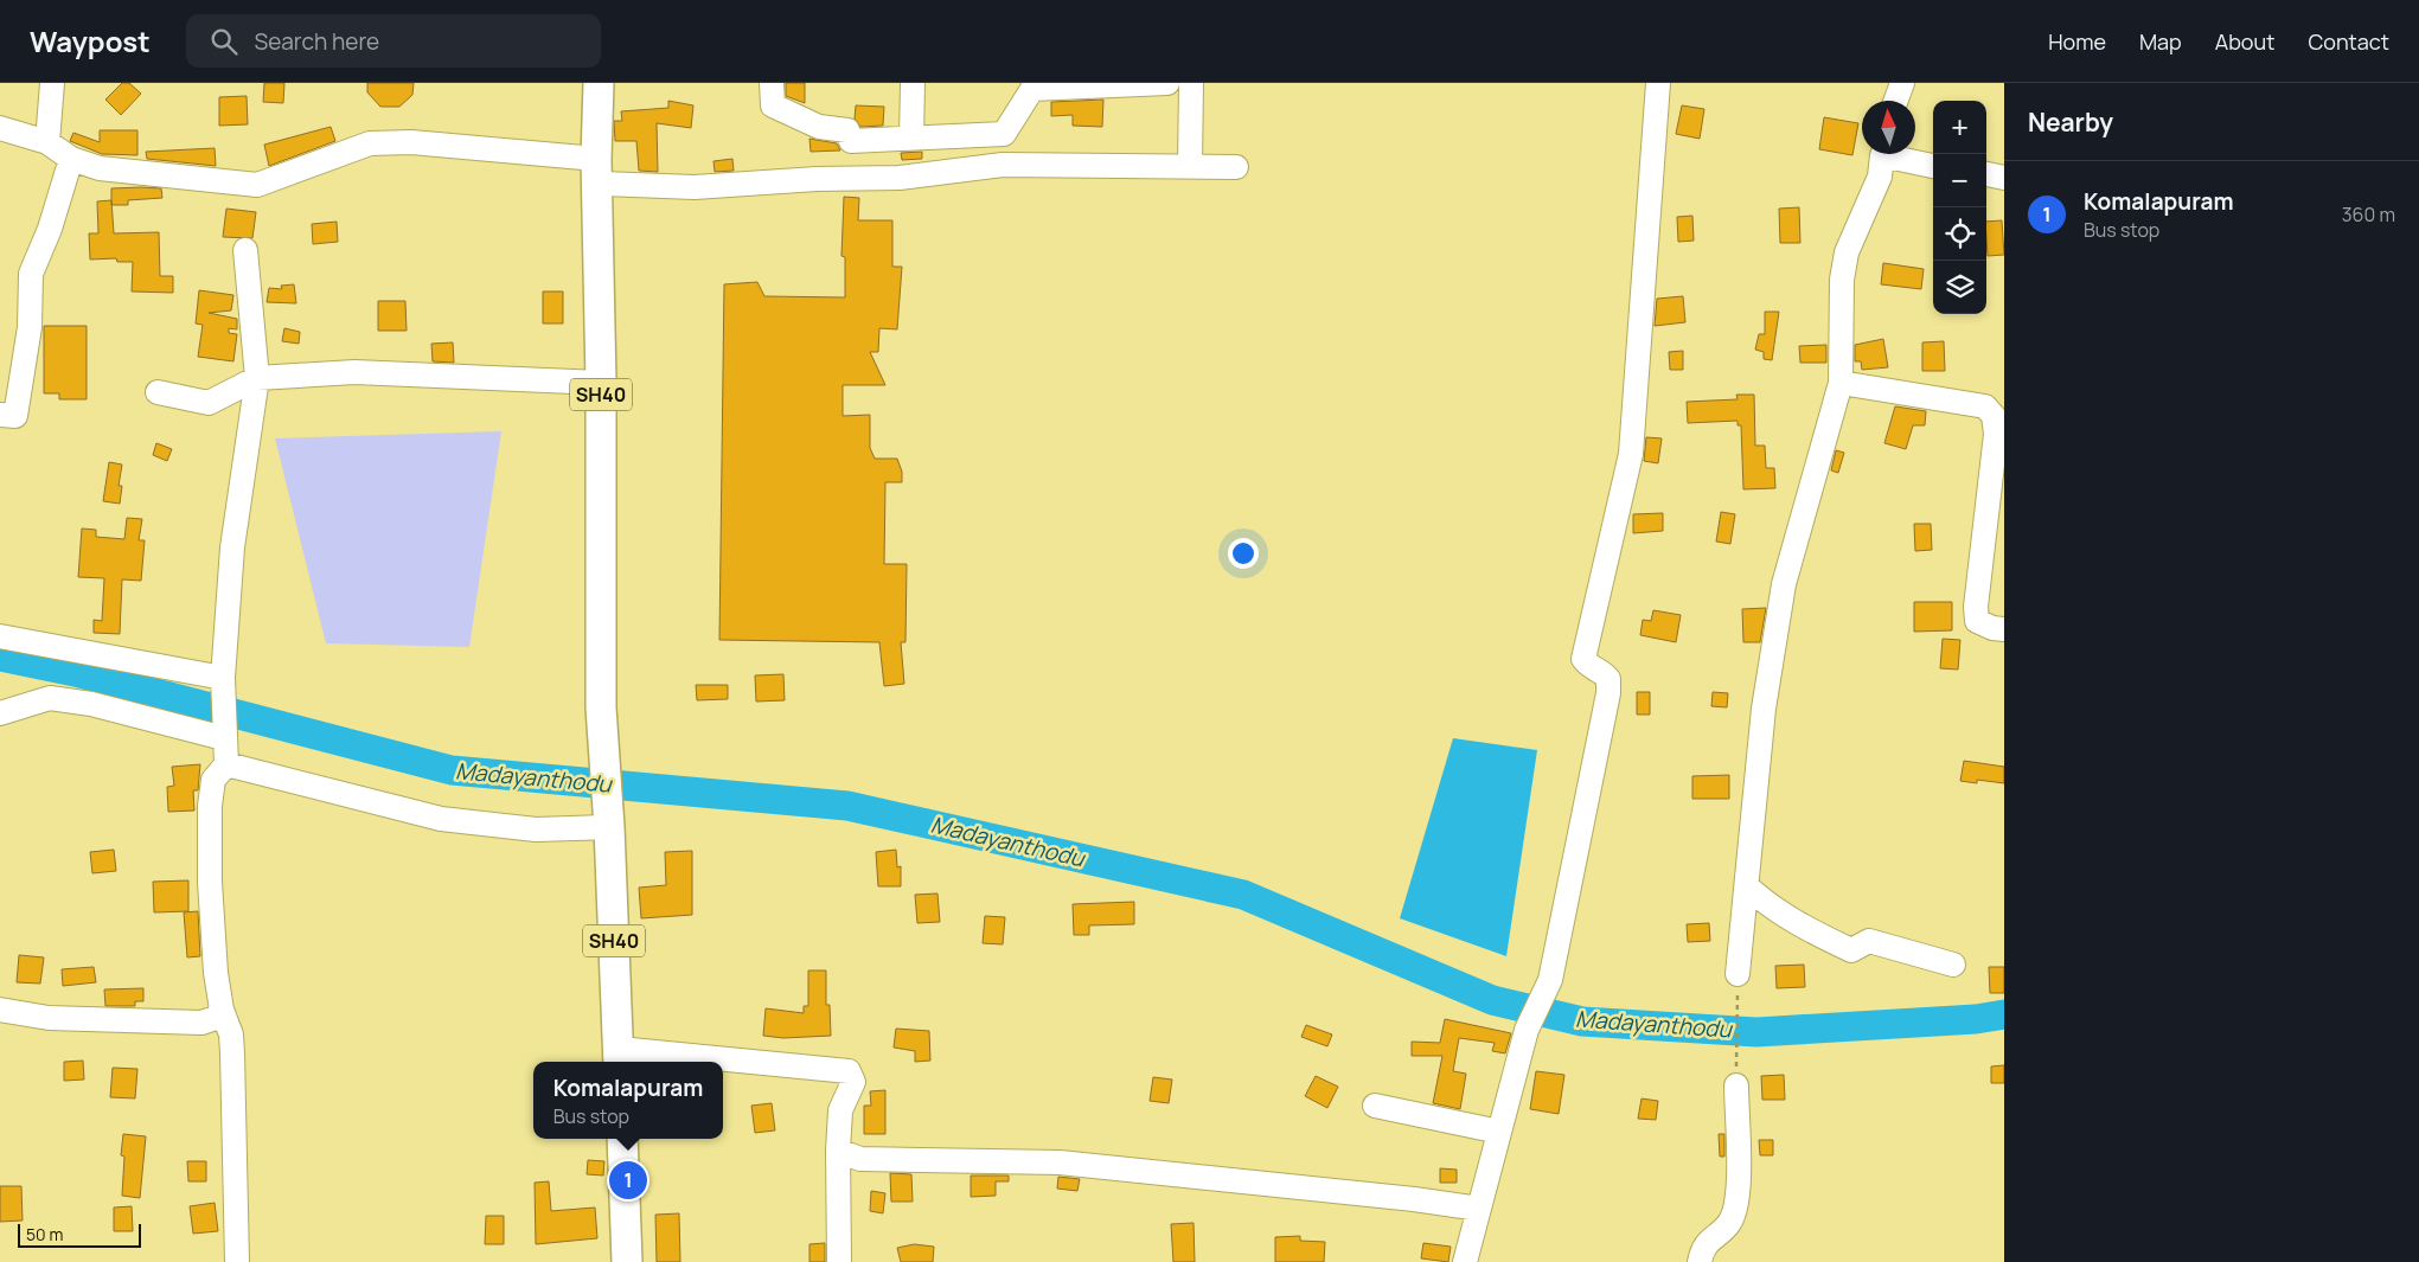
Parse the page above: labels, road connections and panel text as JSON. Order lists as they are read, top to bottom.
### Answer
{
  "streets": {
    "main road": ["SH40"]
  },
  "water": ["Madayanthodu"],
  "scale_bar": "50 m",
  "north": "top",
  "page": {
    "header": "Waypost",
    "search": "Search here",
    "nav": [
      "Home",
      "Map",
      "About",
      "Contact"
    ],
    "heading": "Nearby",
    "map_buttons": ["+", "−"],
    "list": [
      {
        "mark": "1",
        "name": "Komalapuram",
        "note": "Bus stop",
        "value": "360 m"
      }
    ],
    "popup": ["Komalapuram", "Bus stop"],
    "pins": "1",
    "scale": "50 m"
  }
}
